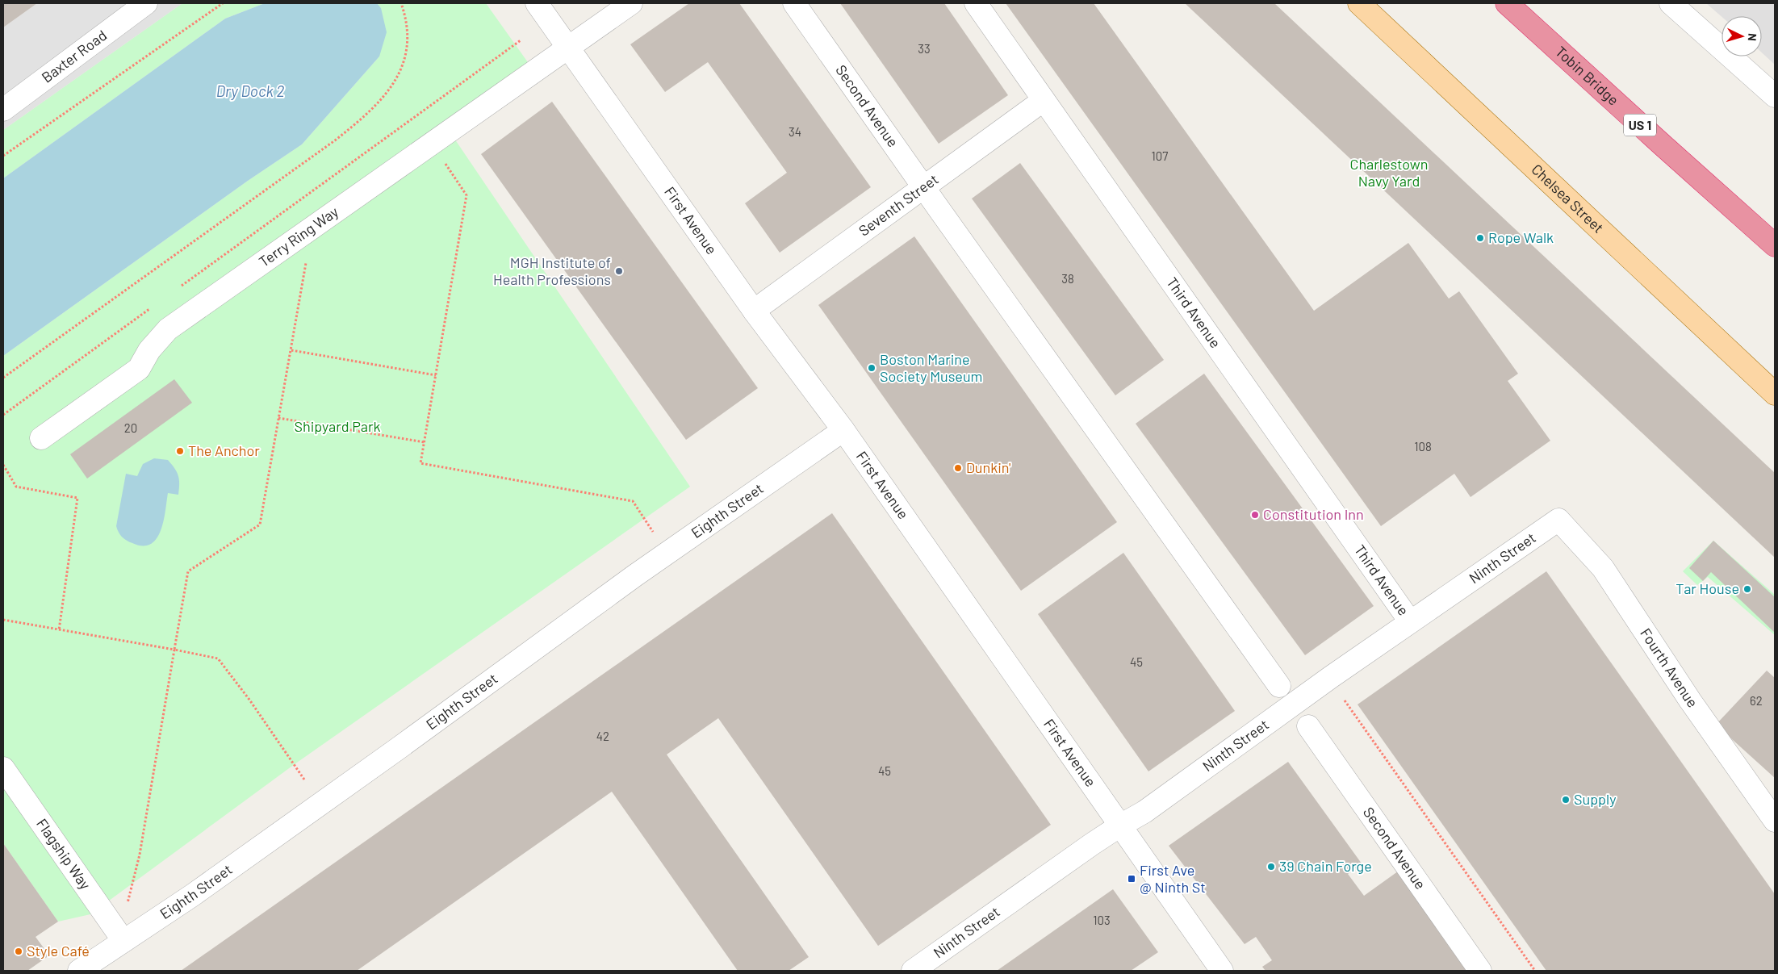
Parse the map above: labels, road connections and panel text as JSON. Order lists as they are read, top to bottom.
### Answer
{
  "streets": {
    "highway": ["Tobin Bridge", "US 1"],
    "main road": ["Chelsea Street"],
    "street": [
      "Baxter Road",
      "Second Avenue",
      "Seventh Street",
      "First Avenue",
      "Terry Ring Way",
      "Third Avenue",
      "Eighth Street",
      "Ninth Street",
      "Fourth Avenue",
      "Flagship Way"
    ]
  },
  "crossings": [
    ["Second Avenue", "Seventh Street"],
    ["Seventh Street", "First Avenue"],
    ["Seventh Street", "Third Avenue"],
    ["First Avenue", "Terry Ring Way"],
    ["First Avenue", "Eighth Street"],
    ["First Avenue", "Ninth Street"],
    ["Third Avenue", "Ninth Street"],
    ["Eighth Street", "Flagship Way"],
    ["Ninth Street", "Fourth Avenue"]
  ],
  "water": ["Dry Dock 2"],
  "parks": ["Charlestown Navy Yard", "Shipyard Park"],
  "places": {
    "other": [
      "Rope Walk",
      "MGH Institute of Health Professions",
      "Boston Marine Society Museum",
      "The Anchor",
      "Dunkin'",
      "Constitution Inn",
      "Tar House",
      "Supply",
      "39 Chain Forge",
      "Style Café"
    ],
    "transit": ["First Ave @ Ninth St"]
  },
  "house_numbers": [
    "33",
    "34",
    "107",
    "38",
    "20",
    "108",
    "45",
    "62",
    "42",
    "45",
    "103"
  ],
  "north": "right"
}
